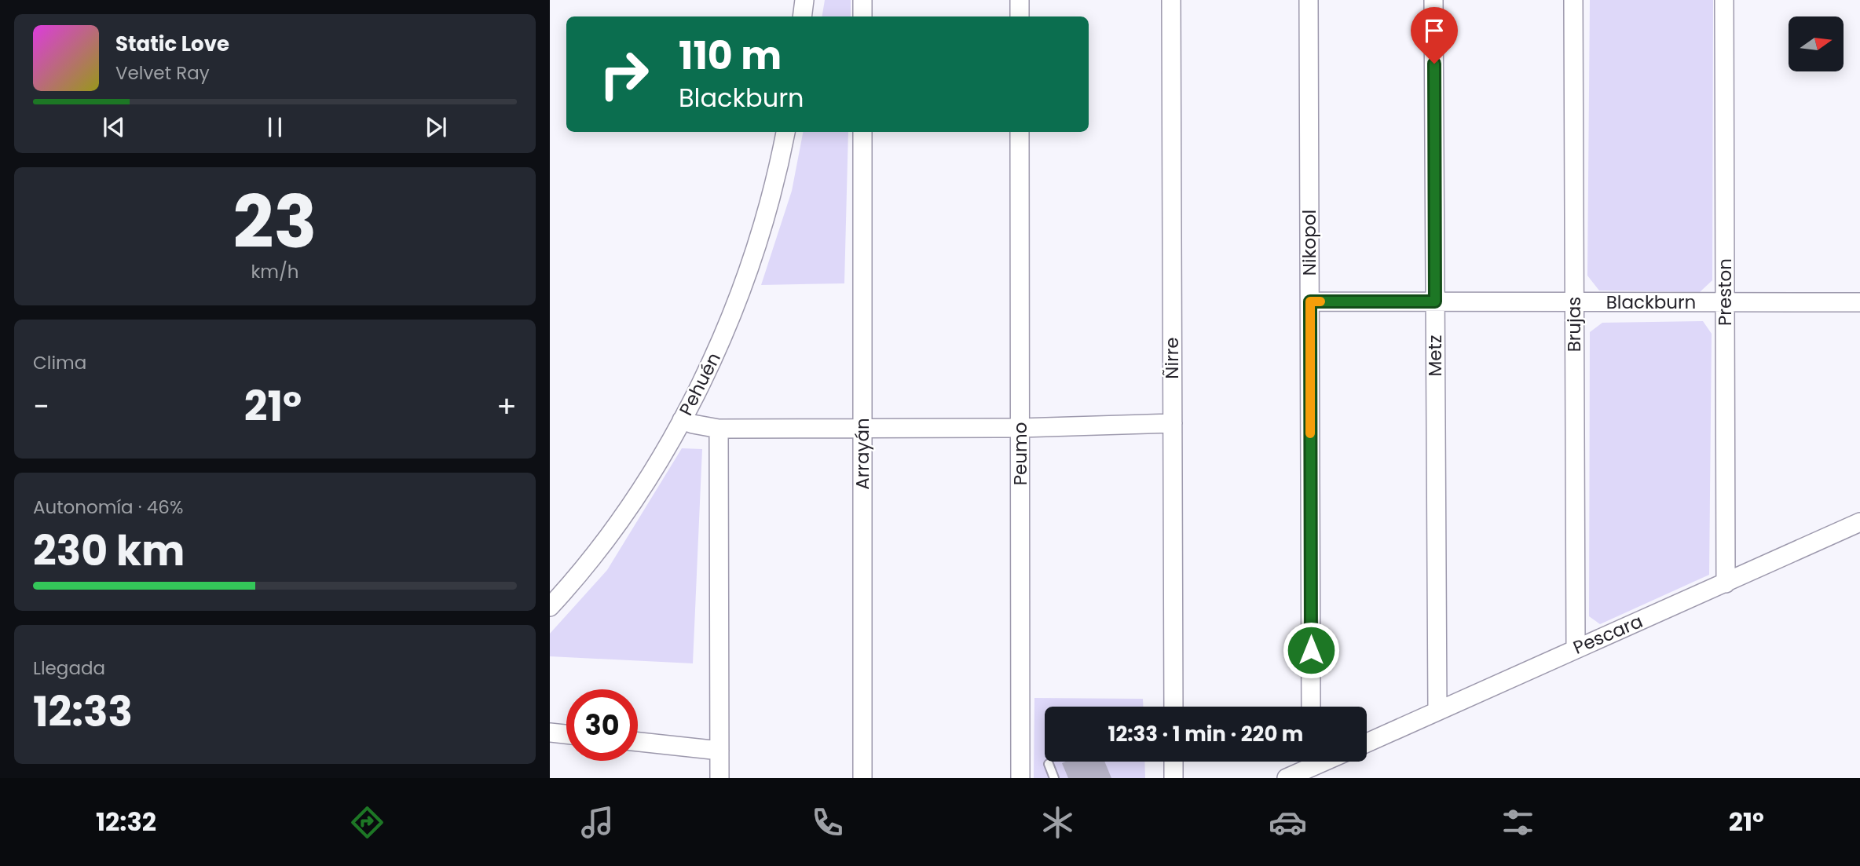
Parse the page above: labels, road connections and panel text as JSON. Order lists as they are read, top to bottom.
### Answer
{
  "streets": {
    "street": [
      "Nikopol",
      "Preston",
      "Blackburn",
      "Brujas",
      "Metz",
      "Ñirre",
      "Pehuén",
      "Arrayán",
      "Peumo",
      "Pescara"
    ]
  },
  "crossings": [
    ["Nikopol", "Blackburn"],
    ["Preston", "Blackburn"],
    ["Preston", "Pescara"],
    ["Blackburn", "Brujas"],
    ["Blackburn", "Metz"],
    ["Brujas", "Pescara"],
    ["Metz", "Pescara"]
  ],
  "north": "right",
  "page": {
    "turn": ["110 m", "Blackburn"],
    "song": ["Static Love", "Velvet Ray"],
    "tile": [
      ["23", "km/h"],
      "Clima",
      ["Autonomía · 46%", "230 km"],
      ["Llegada", "12:33"]
    ],
    "heat": ["−", "21°", "+"],
    "limit": "30",
    "trip": "12:33 · 1 min · 220 m",
    "tabs": ["12:32", "21°"]
  }
}
